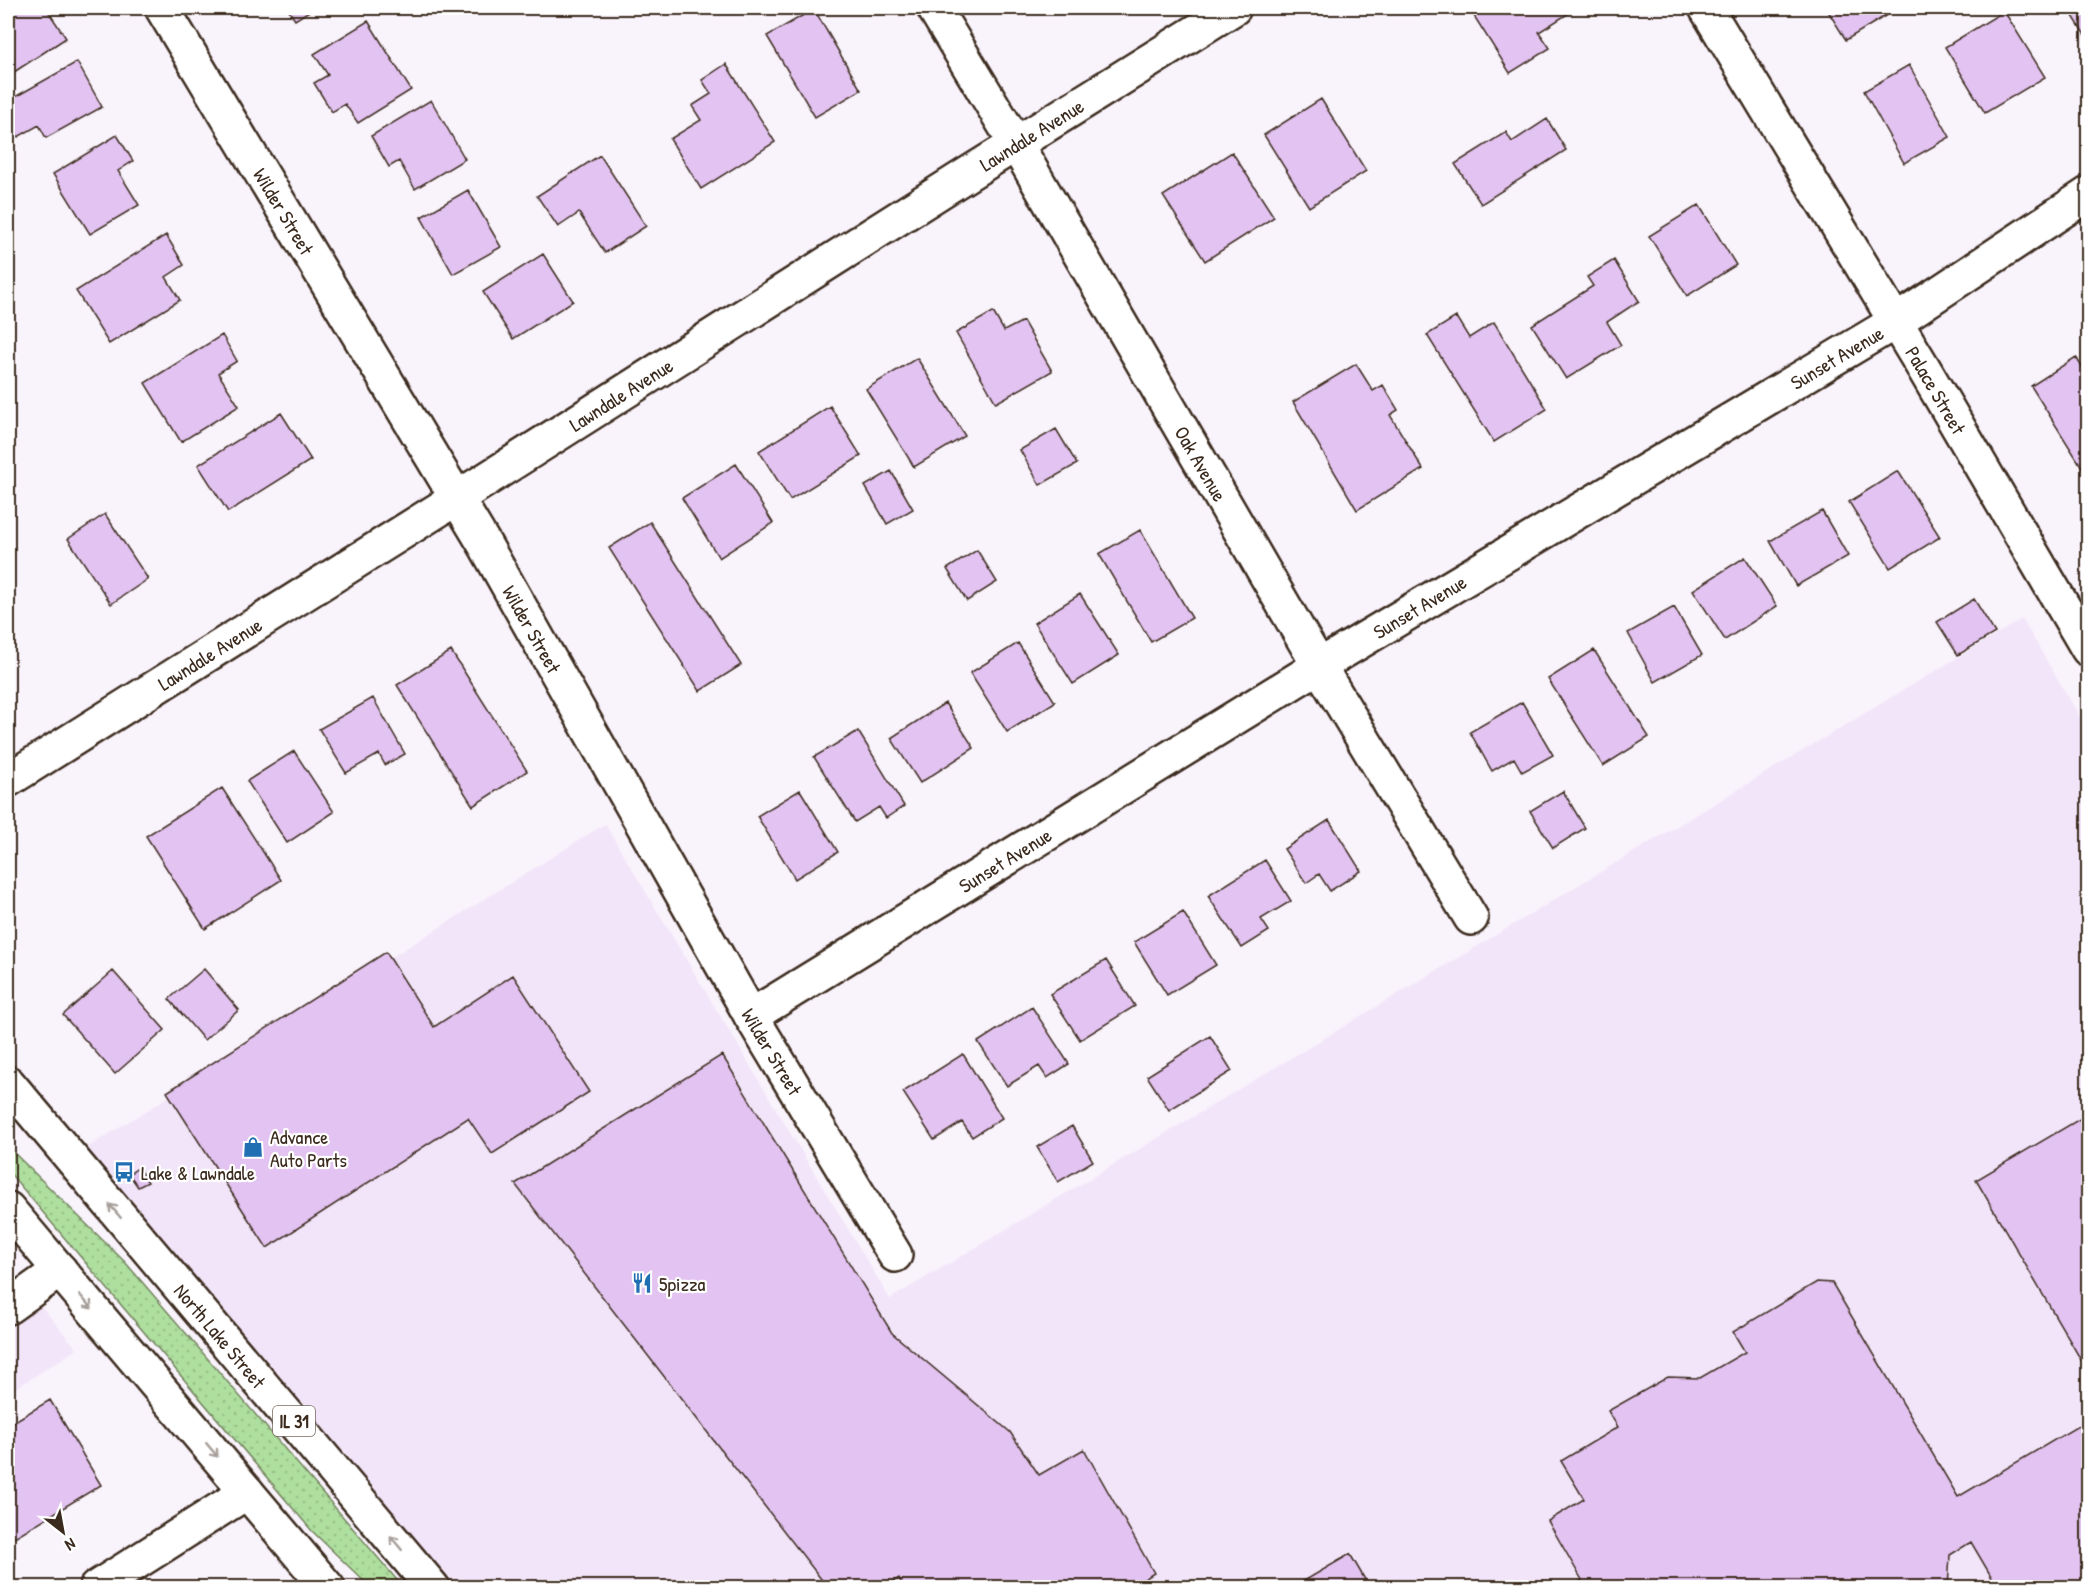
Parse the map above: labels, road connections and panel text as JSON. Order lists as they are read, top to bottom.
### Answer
{
  "streets": {
    "street": [
      "Lawndale Avenue",
      "Wilder Street",
      "Sunset Avenue",
      "Palace Street",
      "Oak Avenue",
      "North Lake Street",
      "IL 31"
    ]
  },
  "crossings": [
    ["Lawndale Avenue", "Wilder Street"],
    ["Lawndale Avenue", "Oak Avenue"],
    ["Wilder Street", "Sunset Avenue"],
    ["Sunset Avenue", "Palace Street"],
    ["Sunset Avenue", "Oak Avenue"]
  ],
  "places": {
    "shop": ["Advance Auto Parts"],
    "bus stop": ["Lake & Lawndale"],
    "restaurant": ["5pizza"]
  },
  "north": "bottom right"
}
